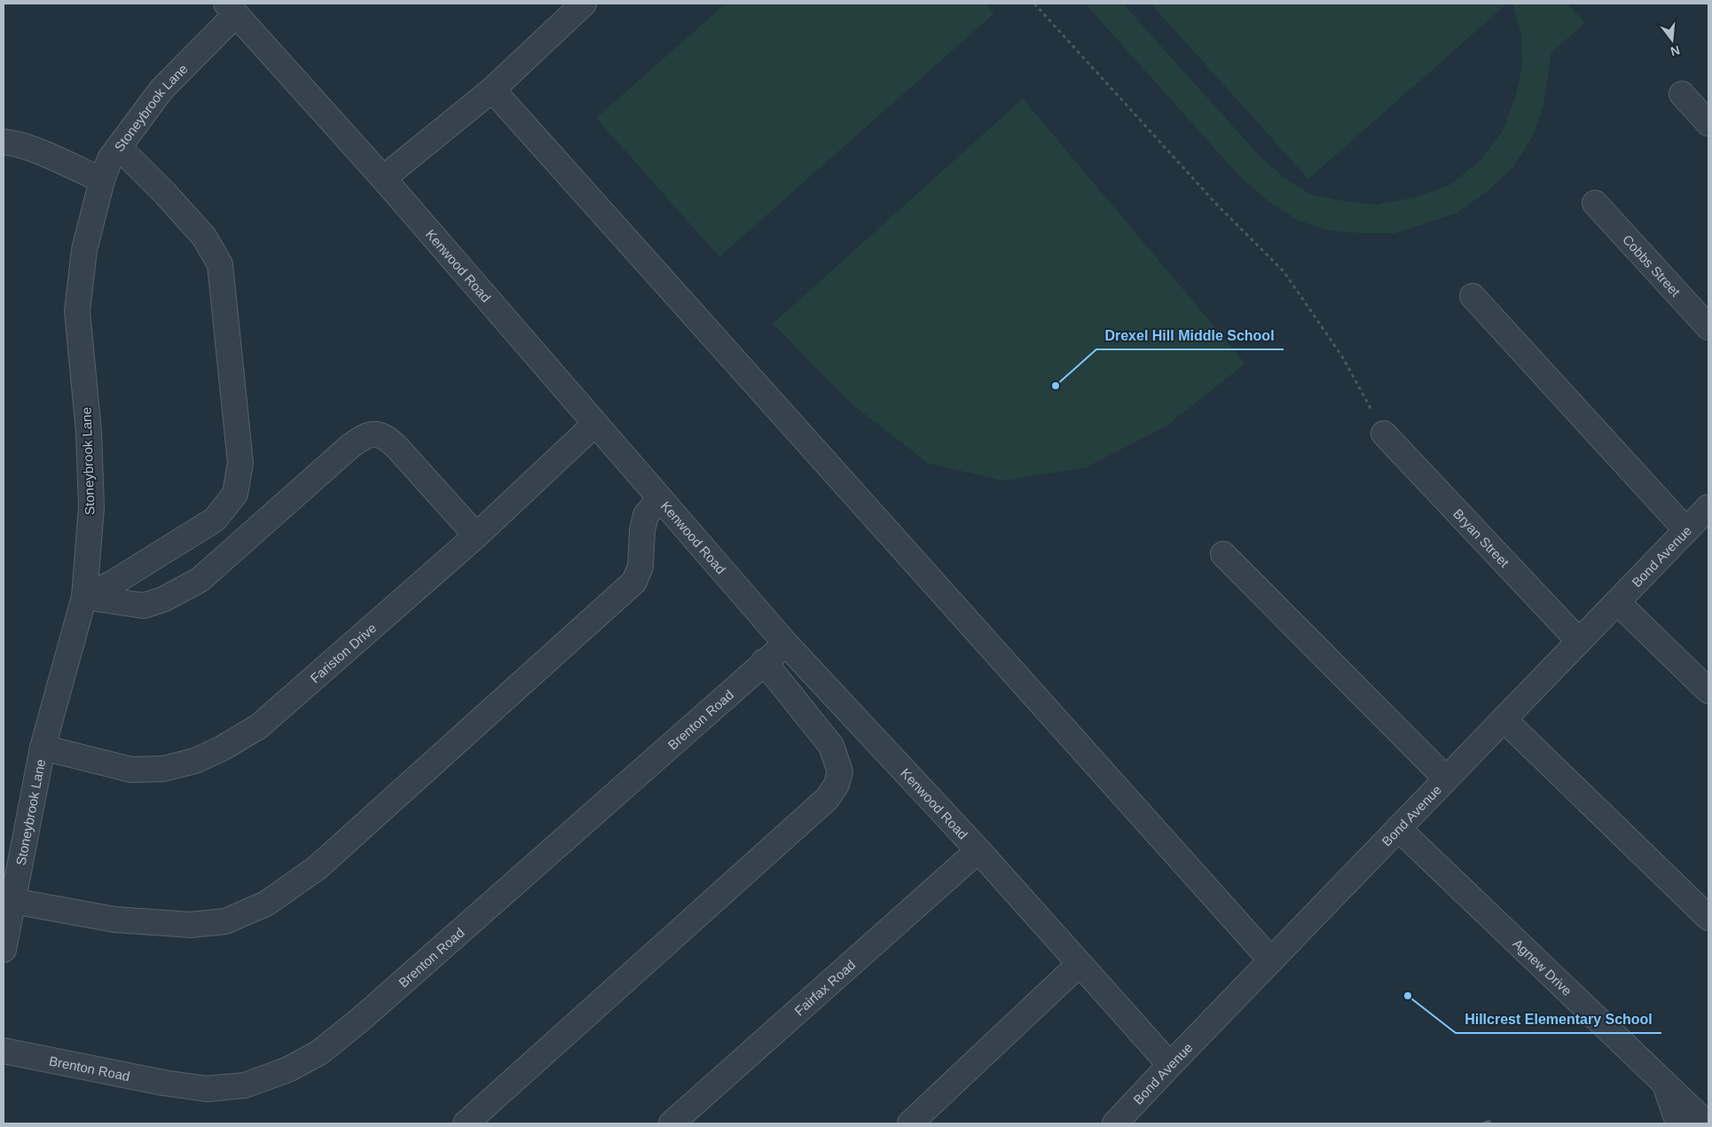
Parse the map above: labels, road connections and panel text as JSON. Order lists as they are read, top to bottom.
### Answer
{
  "streets": {
    "street": [
      "Stoneybrook Lane",
      "Cobbs Street",
      "Kenwood Road",
      "Bryan Street",
      "Bond Avenue",
      "Fariston Drive",
      "Brenton Road",
      "Agnew Drive",
      "Fairfax Road"
    ]
  },
  "crossings": [
    ["Stoneybrook Lane", "Kenwood Road"],
    ["Stoneybrook Lane", "Fariston Drive"],
    ["Kenwood Road", "Bond Avenue"],
    ["Kenwood Road", "Fariston Drive"],
    ["Kenwood Road", "Brenton Road"],
    ["Kenwood Road", "Fairfax Road"],
    ["Bryan Street", "Bond Avenue"],
    ["Bond Avenue", "Agnew Drive"]
  ],
  "places": ["Drexel Hill Middle School", "Hillcrest Elementary School"],
  "north": "bottom"
}
